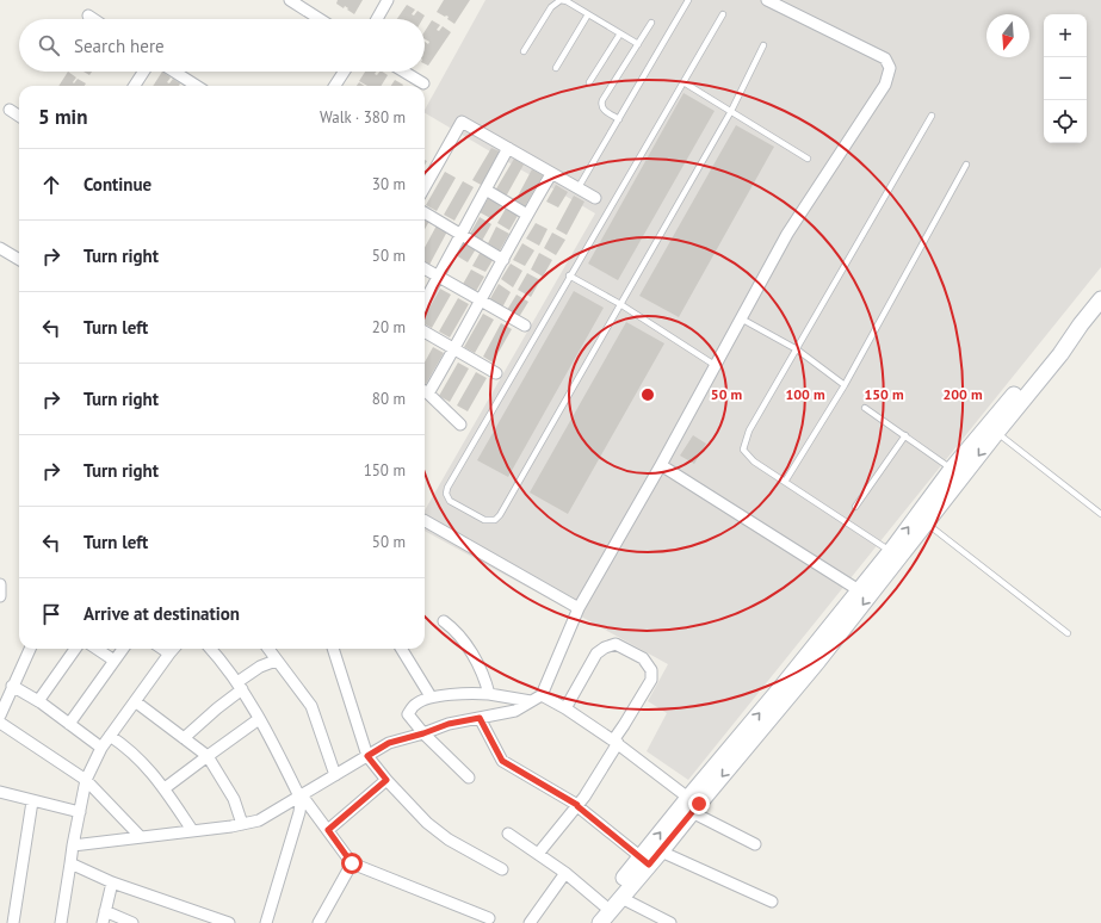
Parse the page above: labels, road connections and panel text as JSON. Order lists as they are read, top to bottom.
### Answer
{
  "north": "bottom",
  "page": {
    "map_buttons": ["+", "−"],
    "search": "Search here",
    "heading": ["5 min", "Walk · 380 m"],
    "list": [
      ["Continue", "30 m"],
      ["Turn right", "50 m"],
      ["Turn left", "20 m"],
      ["Turn right", "80 m"],
      ["Turn right", "150 m"],
      ["Turn left", "50 m"],
      "Arrive at destination"
    ]
  },
  "rings": [
    "50 m",
    "100 m",
    "150 m",
    "200 m"
  ]
}
